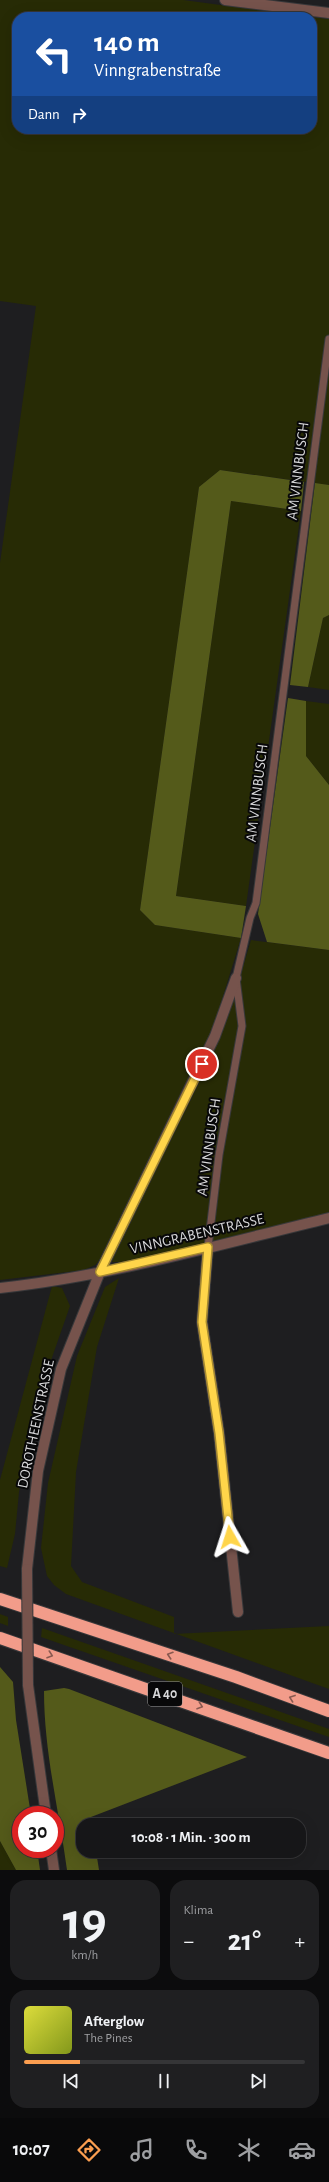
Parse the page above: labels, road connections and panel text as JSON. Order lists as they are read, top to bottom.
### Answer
{
  "streets": {
    "highway": ["A 40"],
    "street": ["VINNGRABENSTRASSE", "DOROTHEENSTRASSE"],
    "lane": ["AM VINNBUSCH"]
  },
  "crossings": [
    ["AM VINNBUSCH", "VINNGRABENSTRASSE"],
    ["AM VINNBUSCH", "DOROTHEENSTRASSE"],
    ["VINNGRABENSTRASSE", "DOROTHEENSTRASSE"]
  ],
  "page": {
    "turn": ["140 m", "Vinngrabenstraße"],
    "then": "Dann",
    "limit": "30",
    "trip": "10:08 · 1 Min. · 300 m",
    "tile": [
      ["19", "km/h"],
      "Klima"
    ],
    "heat": ["−", "21°", "+"],
    "song": ["Afterglow", "The Pines"],
    "tabs": "10:07"
  }
}
